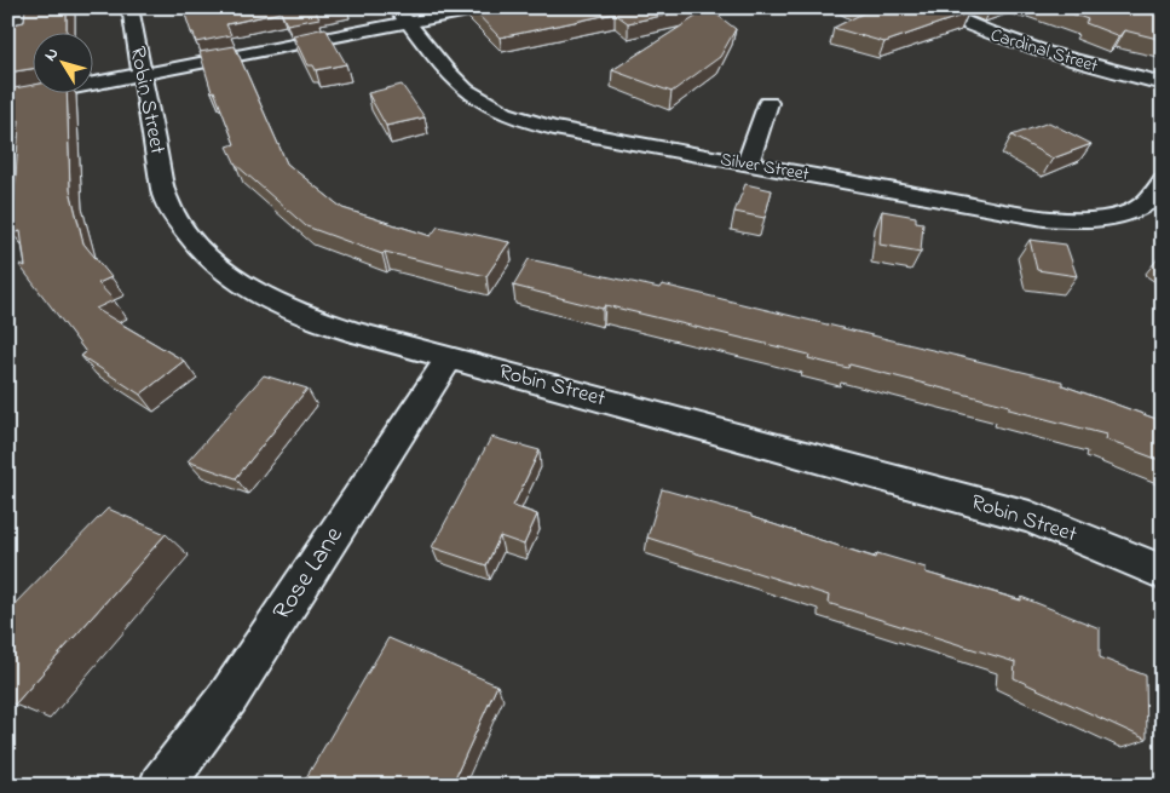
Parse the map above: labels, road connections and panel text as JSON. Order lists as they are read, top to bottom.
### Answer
{
  "streets": {
    "street": [
      "Cardinal Street",
      "Robin Street",
      "Silver Street",
      "Rose Lane"
    ]
  },
  "crossings": [
    ["Robin Street", "Rose Lane"]
  ],
  "north": "top left"
}
